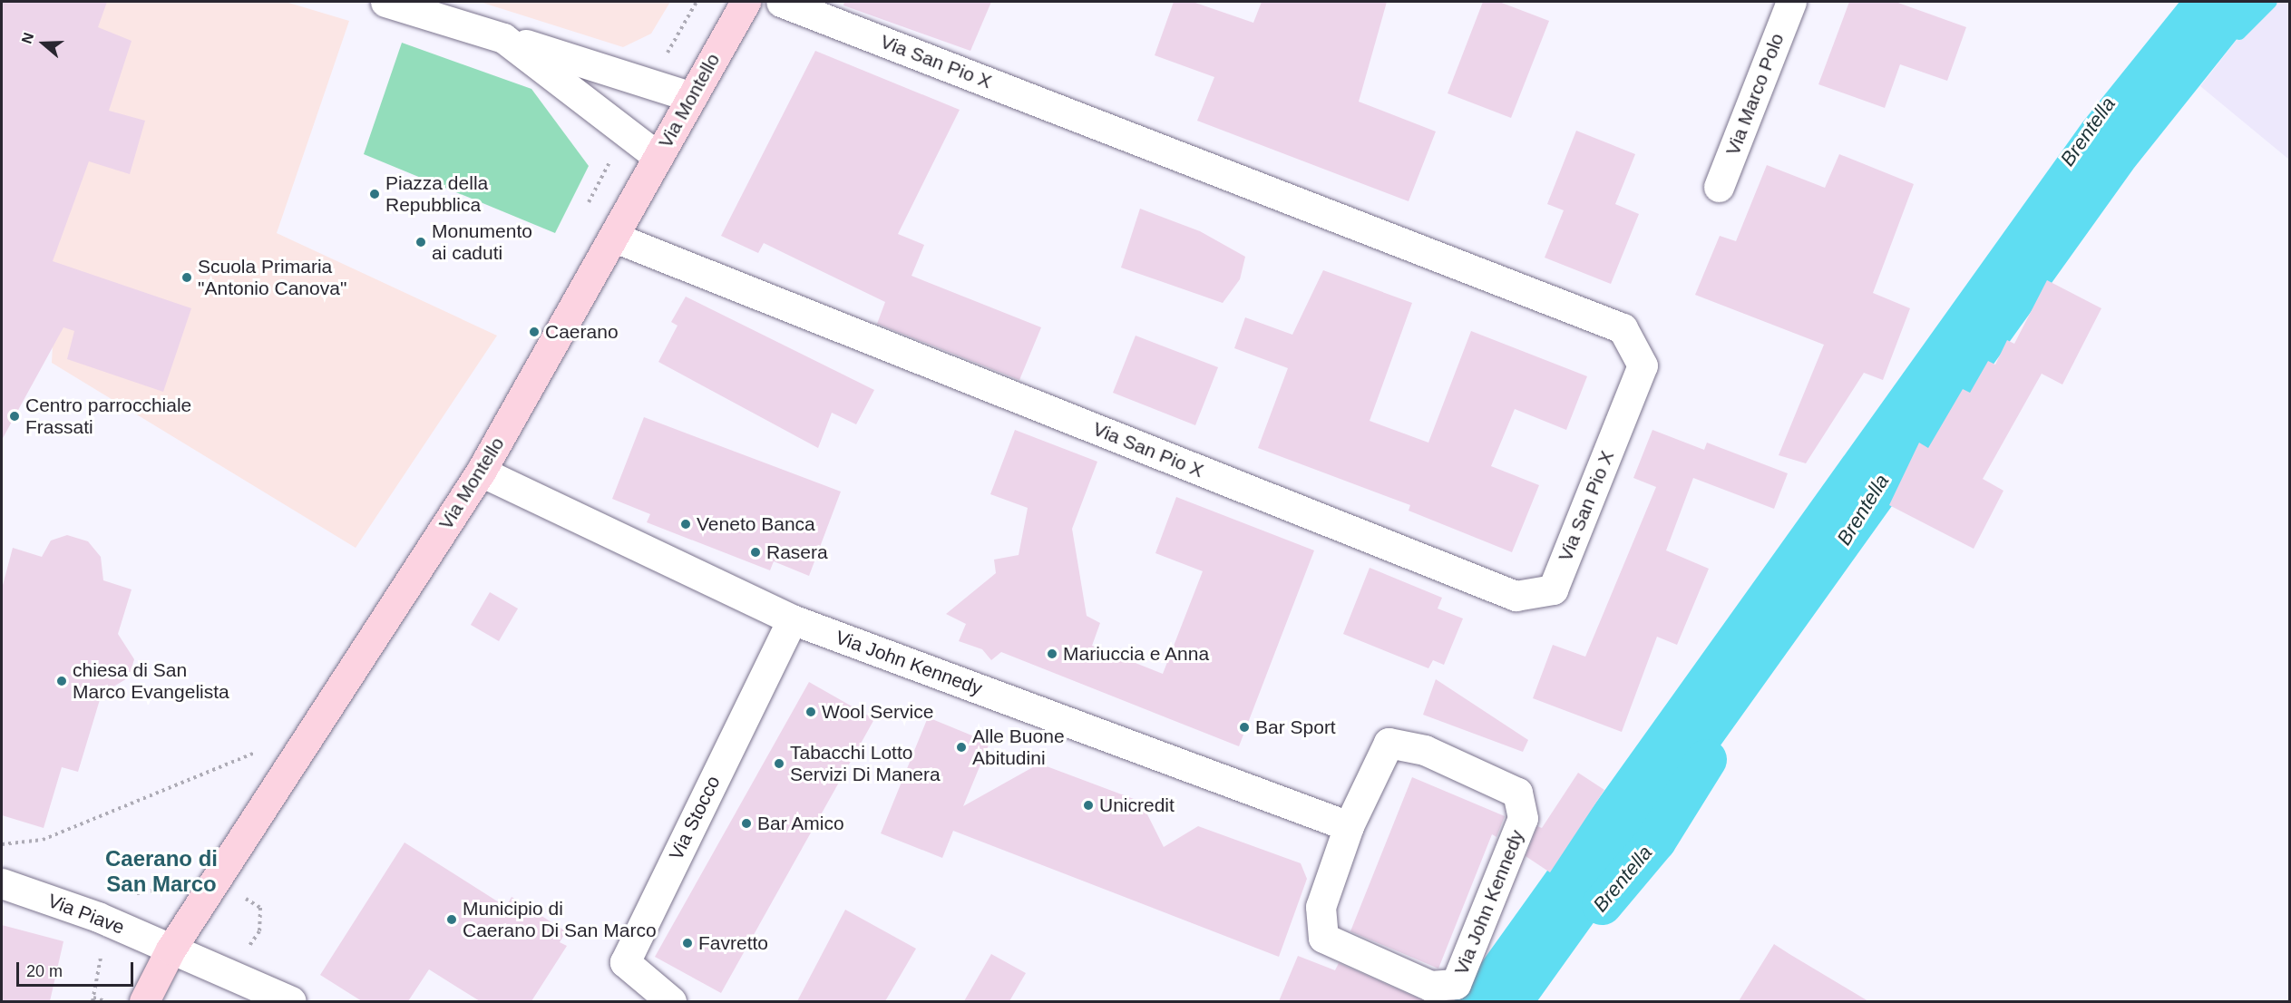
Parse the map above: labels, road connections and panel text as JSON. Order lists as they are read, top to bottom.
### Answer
{
  "streets": {
    "main road": ["Via Montello"],
    "street": [
      "Via San Pio X",
      "Via Marco Polo",
      "Via John Kennedy",
      "Via Stocco",
      "Via Piave"
    ]
  },
  "crossings": [
    ["Via San Pio X", "Via Montello"],
    ["Via Montello", "Via John Kennedy"],
    ["Via Montello", "Via Piave"],
    ["Via John Kennedy", "Via Stocco"]
  ],
  "districts": ["Caerano di San Marco"],
  "water": ["Brentella"],
  "places": [
    "Piazza della Repubblica",
    "Monumento ai caduti",
    "Scuola Primaria \"Antonio Canova\"",
    "Caerano",
    "Centro parrocchiale Frassati",
    "Veneto Banca",
    "Rasera",
    "Mariuccia e Anna",
    "chiesa di San Marco Evangelista",
    "Wool Service",
    "Bar Sport",
    "Alle Buone Abitudini",
    "Tabacchi Lotto Servizi Di Manera",
    "Unicredit",
    "Bar Amico",
    "Municipio di Caerano Di San Marco",
    "Favretto"
  ],
  "scale_bar": "20 m",
  "north": "left"
}
